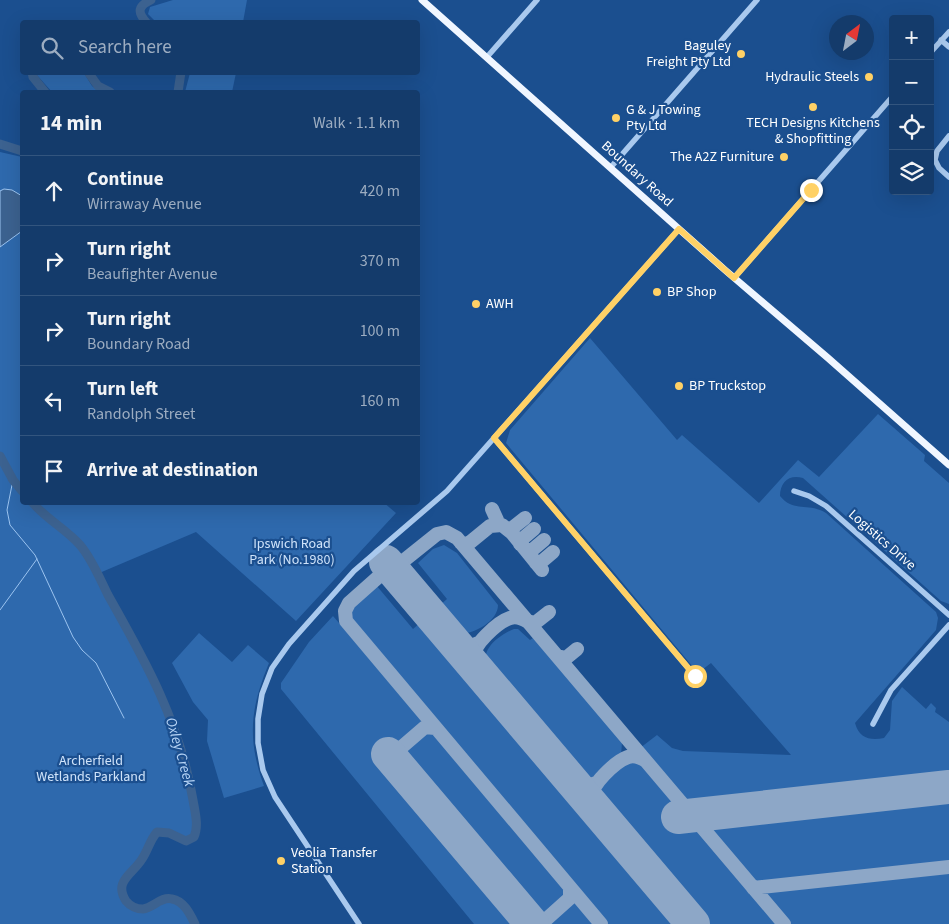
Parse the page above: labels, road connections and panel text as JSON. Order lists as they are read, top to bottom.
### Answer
{
  "streets": {
    "main road": ["Boundary Road"],
    "street": ["Logistics Drive"]
  },
  "water": ["Oxley Creek"],
  "parks": ["Ipswich Road Park (No.1980)", "Archerfield Wetlands Parkland"],
  "places": [
    "Baguley Freight Pty Ltd",
    "Hydraulic Steels",
    "TECH Designs Kitchens & Shopfitting",
    "G & J Towing Pty Ltd",
    "The A2Z Furniture",
    "BP Shop",
    "AWH",
    "BP Truckstop",
    "Veolia Transfer Station"
  ],
  "north": "top right",
  "page": {
    "map_buttons": ["+", "−"],
    "search": "Search here",
    "heading": ["14 min", "Walk · 1.1 km"],
    "list": [
      ["Continue", "Wirraway Avenue", "420 m"],
      ["Turn right", "Beaufighter Avenue", "370 m"],
      ["Turn right", "Boundary Road", "100 m"],
      ["Turn left", "Randolph Street", "160 m"],
      "Arrive at destination"
    ]
  }
}
